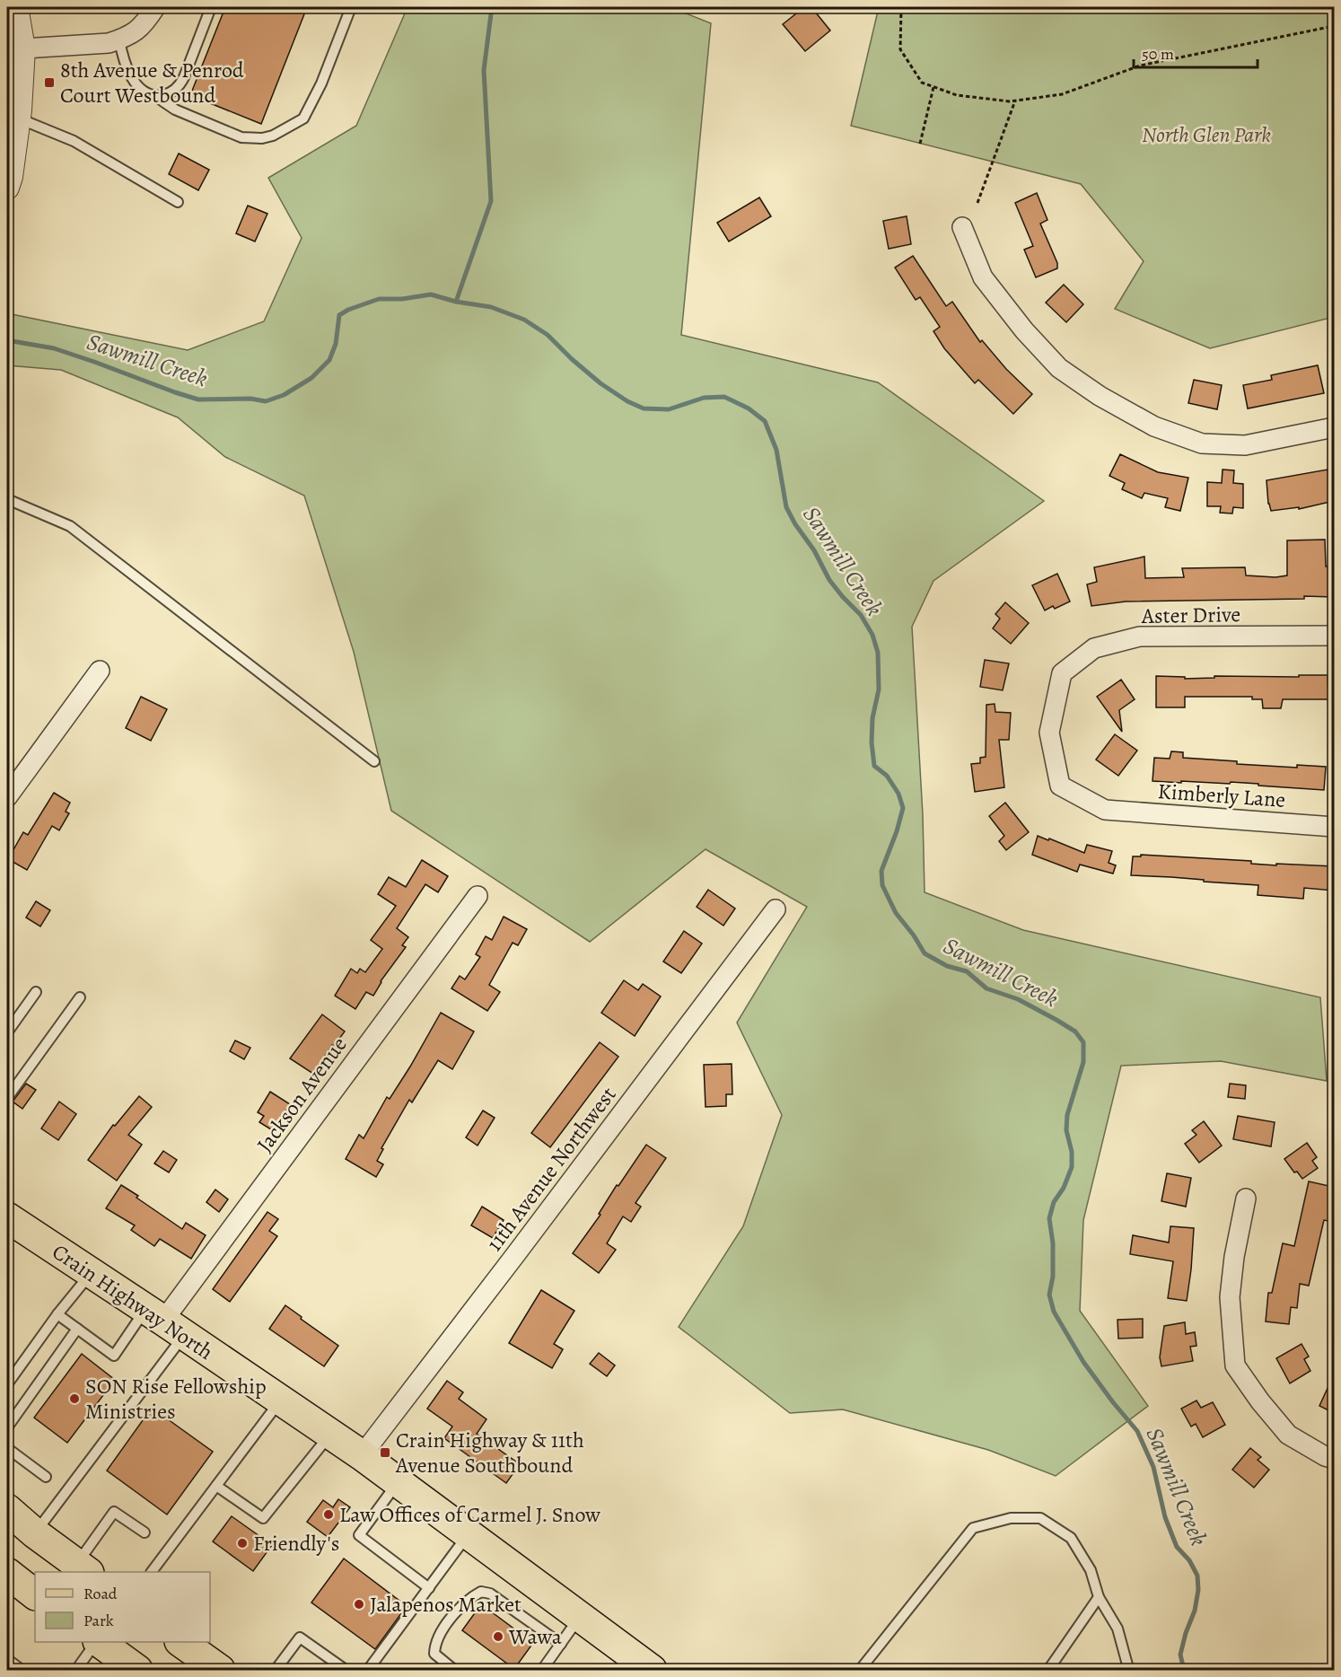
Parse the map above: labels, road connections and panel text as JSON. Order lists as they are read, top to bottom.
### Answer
{
  "streets": {
    "main road": ["Crain Highway North"],
    "street": [
      "Aster Drive",
      "Kimberly Lane",
      "Jackson Avenue",
      "11th Avenue Northwest"
    ]
  },
  "crossings": [
    ["Aster Drive", "Kimberly Lane"],
    ["Jackson Avenue", "Crain Highway North"],
    ["11th Avenue Northwest", "Crain Highway North"]
  ],
  "water": ["Sawmill Creek"],
  "parks": ["North Glen Park"],
  "places": {
    "transit": ["8th Avenue & Penrod Court Westbound", "Crain Highway & 11th Avenue Southbound"],
    "other": [
      "SON Rise Fellowship Ministries",
      "Law Offices of Carmel J. Snow",
      "Friendly's",
      "Jalapenos Market",
      "Wawa"
    ]
  },
  "legend": ["Road", "Park"],
  "scale_bar": "50 m"
}
